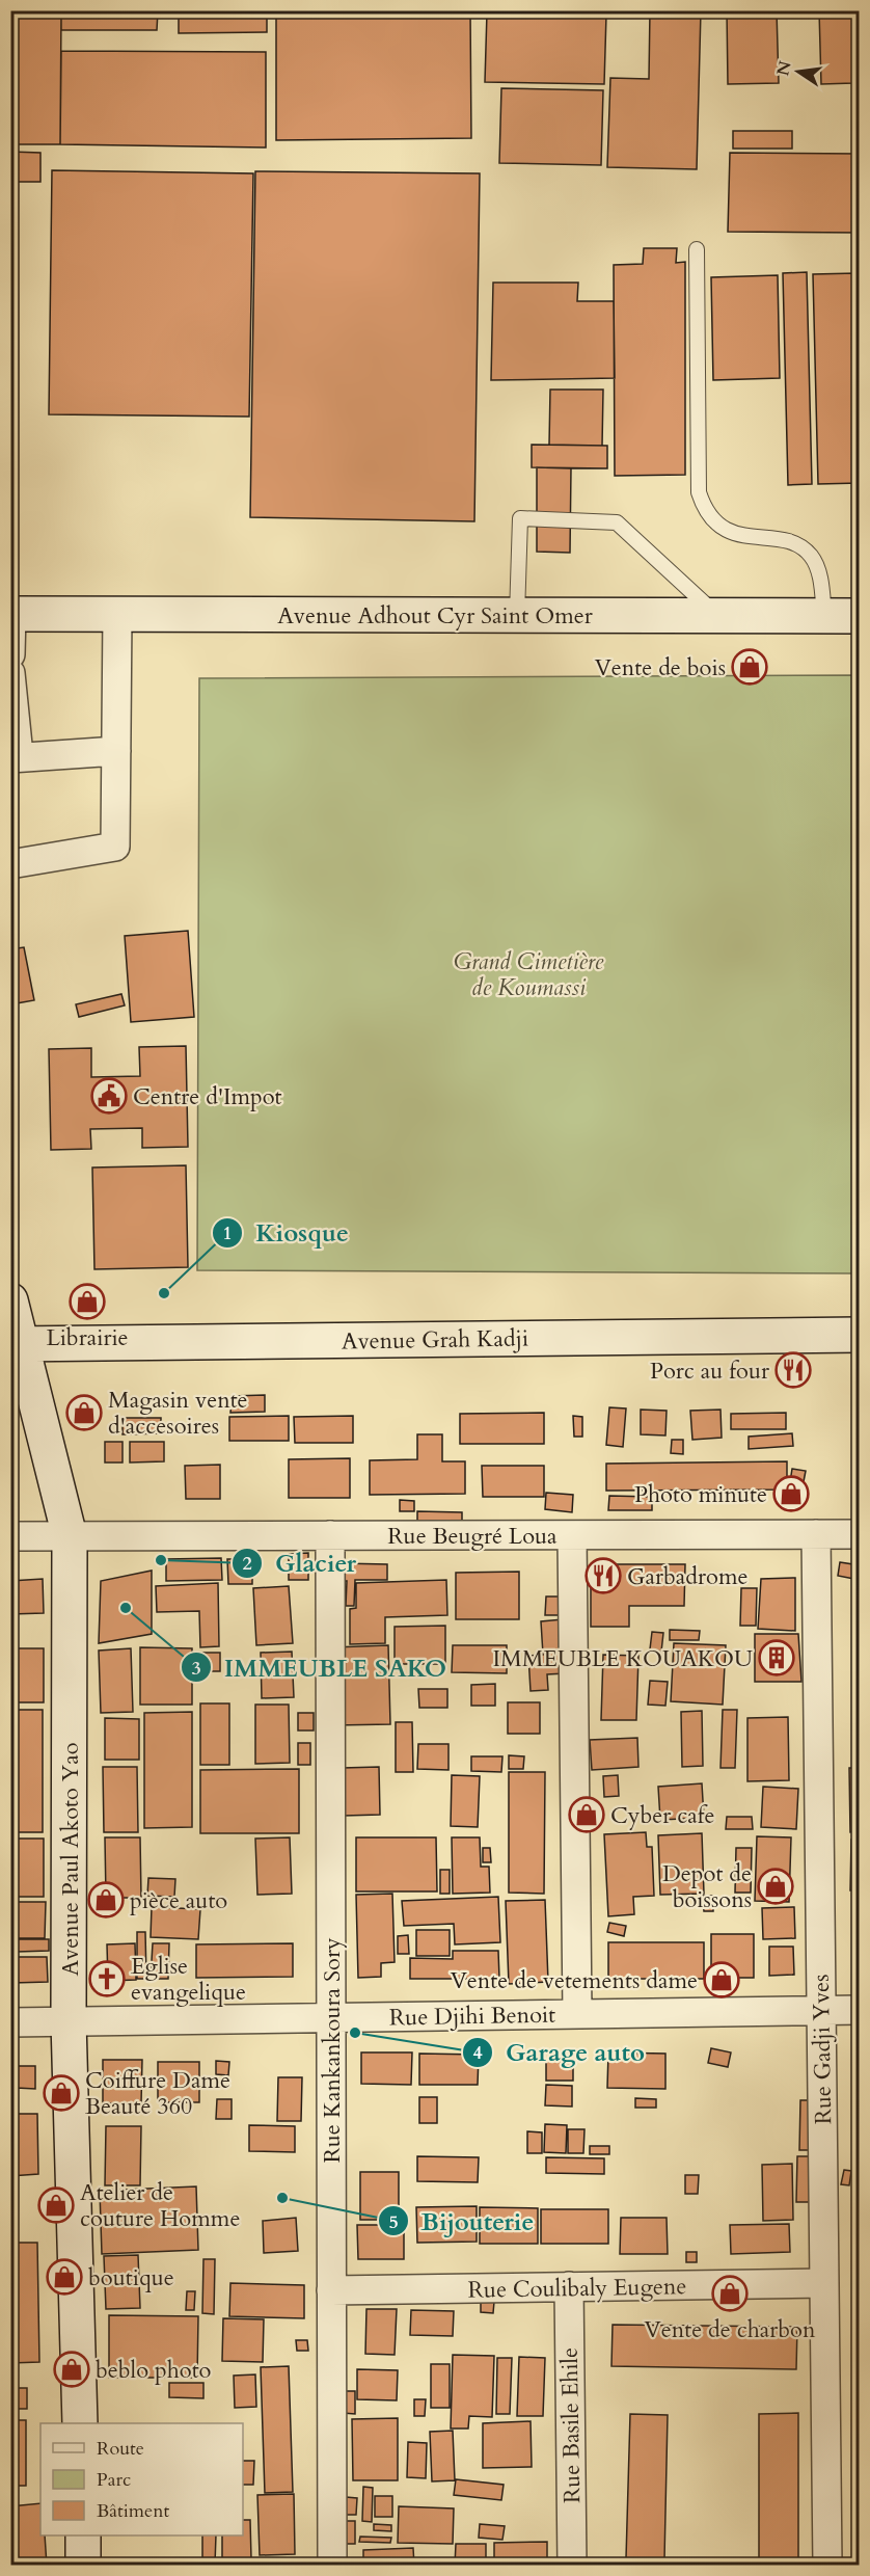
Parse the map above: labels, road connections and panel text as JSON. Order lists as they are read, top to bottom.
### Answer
{
  "streets": {
    "street": [
      "Avenue Adhout Cyr Saint Omer",
      "Avenue Grah Kadji",
      "Rue Beugré Loua",
      "Avenue Paul Akoto Yao",
      "Rue Djihi Benoit",
      "Rue Gadji Yves",
      "Rue Kankankoura Sory",
      "Rue Coulibaly Eugene",
      "Rue Basile Ehile"
    ]
  },
  "crossings": [
    ["Avenue Grah Kadji", "Avenue Paul Akoto Yao"],
    ["Rue Beugré Loua", "Avenue Paul Akoto Yao"],
    ["Rue Beugré Loua", "Rue Gadji Yves"],
    ["Rue Beugré Loua", "Rue Kankankoura Sory"],
    ["Avenue Paul Akoto Yao", "Rue Djihi Benoit"],
    ["Rue Djihi Benoit", "Rue Gadji Yves"],
    ["Rue Djihi Benoit", "Rue Kankankoura Sory"],
    ["Rue Gadji Yves", "Rue Coulibaly Eugene"],
    ["Rue Kankankoura Sory", "Rue Coulibaly Eugene"],
    ["Rue Coulibaly Eugene", "Rue Basile Ehile"]
  ],
  "parks": ["Grand Cimetière de Koumassi"],
  "places": {
    "shop": [
      "Vente de bois",
      "Librairie",
      "Magasin vente d'accesoires",
      "Photo minute",
      "Cyber cafe",
      "Depot de boissons",
      "pièce auto",
      "Vente de vetements dame",
      "Coiffure Dame Beauté 360",
      "Atelier de couture Homme",
      "boutique",
      "Vente de charbon",
      "beblo photo"
    ],
    "public building": ["Centre d'Impot"],
    "other": [
      "Kiosque",
      "Glacier",
      "IMMEUBLE SAKO",
      "Garage auto",
      "Bijouterie"
    ],
    "restaurant": ["Porc au four", "Garbadrome"],
    "building": ["IMMEUBLE KOUAKOU"],
    "church": ["Eglise evangelique"]
  },
  "legend": ["Route", "Parc", "Bâtiment"],
  "north": "left"
}
